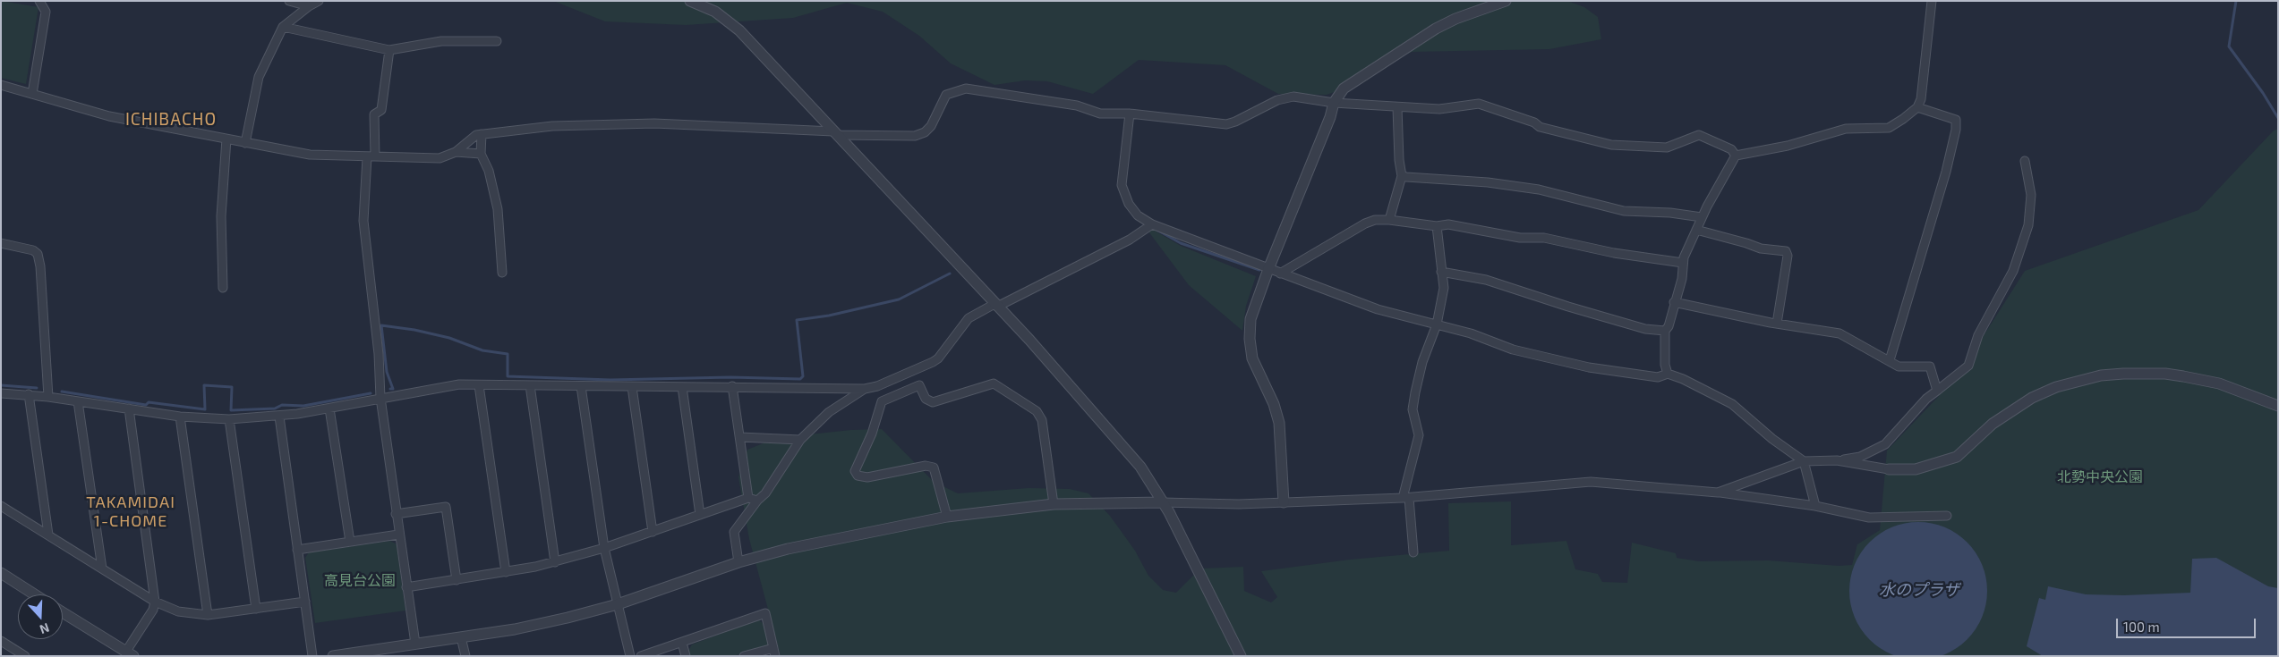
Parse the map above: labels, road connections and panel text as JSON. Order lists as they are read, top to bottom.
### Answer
{
  "districts": ["ICHIBACHO", "TAKAMIDAI 1-CHOME"],
  "water": ["水のプラザ"],
  "parks": ["北勢中央公園", "高見台公園"],
  "scale_bar": "100 m",
  "north": "bottom"
}
